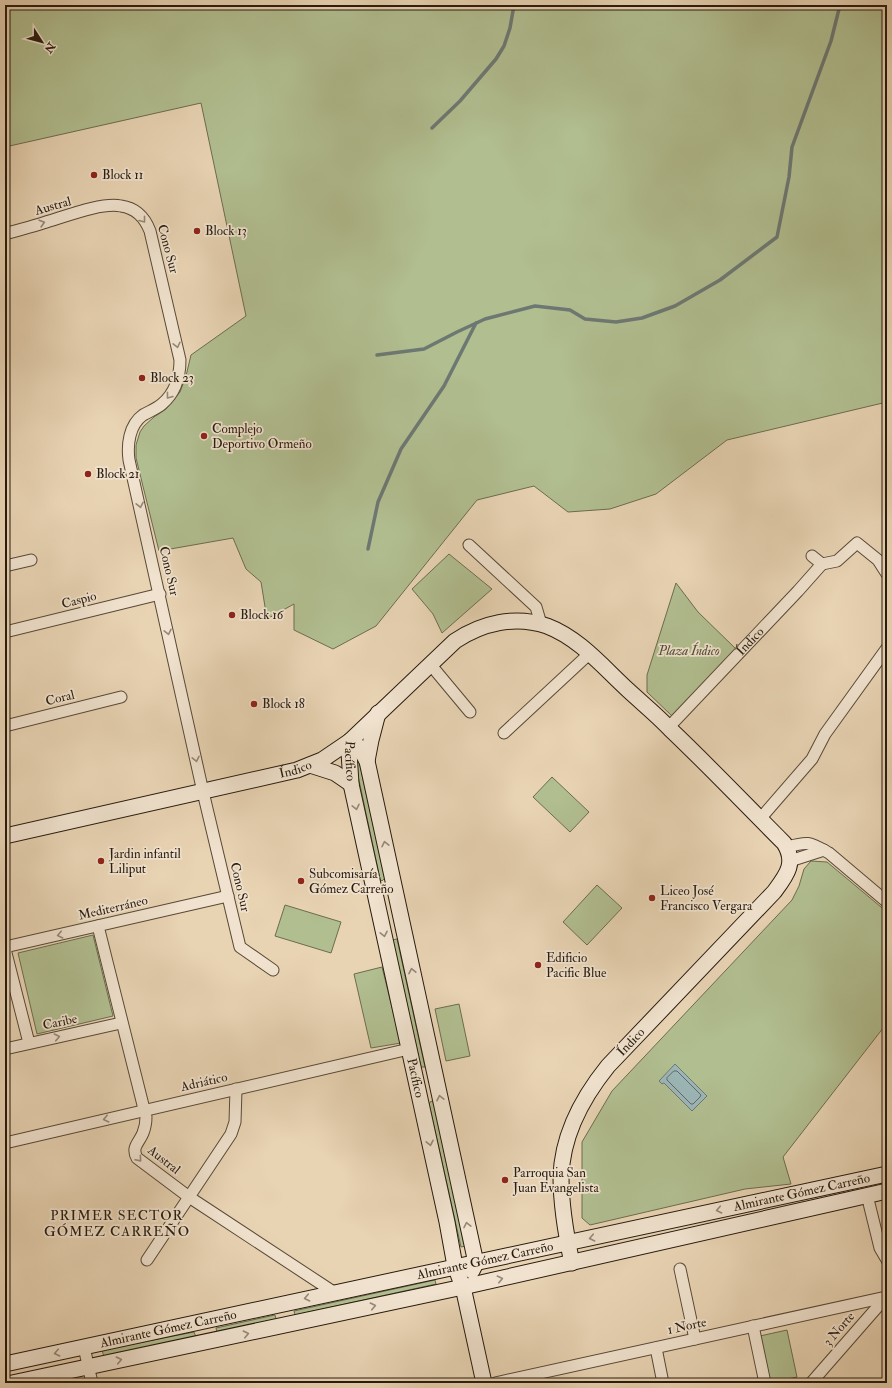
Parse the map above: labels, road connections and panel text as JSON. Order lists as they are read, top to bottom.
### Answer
{
  "streets": {
    "street": [
      "Austral",
      "Cono Sur",
      "Caspio",
      "Índico",
      "Coral",
      "Pacífico",
      "Mediterráneo",
      "Caribe",
      "Adriático",
      "Almirante Gómez Carreño",
      "1 Norte",
      "3 Norte"
    ]
  },
  "crossings": [
    ["Austral", "Cono Sur"],
    ["Austral", "Mediterráneo"],
    ["Austral", "Caribe"],
    ["Austral", "Adriático"],
    ["Austral", "Almirante Gómez Carreño"],
    ["Cono Sur", "Caspio"],
    ["Cono Sur", "Índico"],
    ["Cono Sur", "Mediterráneo"],
    ["Índico", "Pacífico"],
    ["Índico", "Almirante Gómez Carreño"],
    ["Pacífico", "Adriático"],
    ["Pacífico", "Almirante Gómez Carreño"],
    ["1 Norte", "3 Norte"]
  ],
  "one_way": ["Cono Sur", "Mediterráneo", "Caribe"],
  "districts": ["PRIMER SECTOR GÓMEZ CARREÑO"],
  "parks": ["Plaza Índico"],
  "places": [
    "Block 11",
    "Block 13",
    "Block 23",
    "Complejo Deportivo Ormeño",
    "Block 21",
    "Block 16",
    "Block 18",
    "Jardin infantil Liliput",
    "Subcomisaría Gómez Carreño",
    "Liceo José Francisco Vergara",
    "Edificio Pacific Blue",
    "Parroquia San Juan Evangelista"
  ],
  "north": "bottom right"
}
